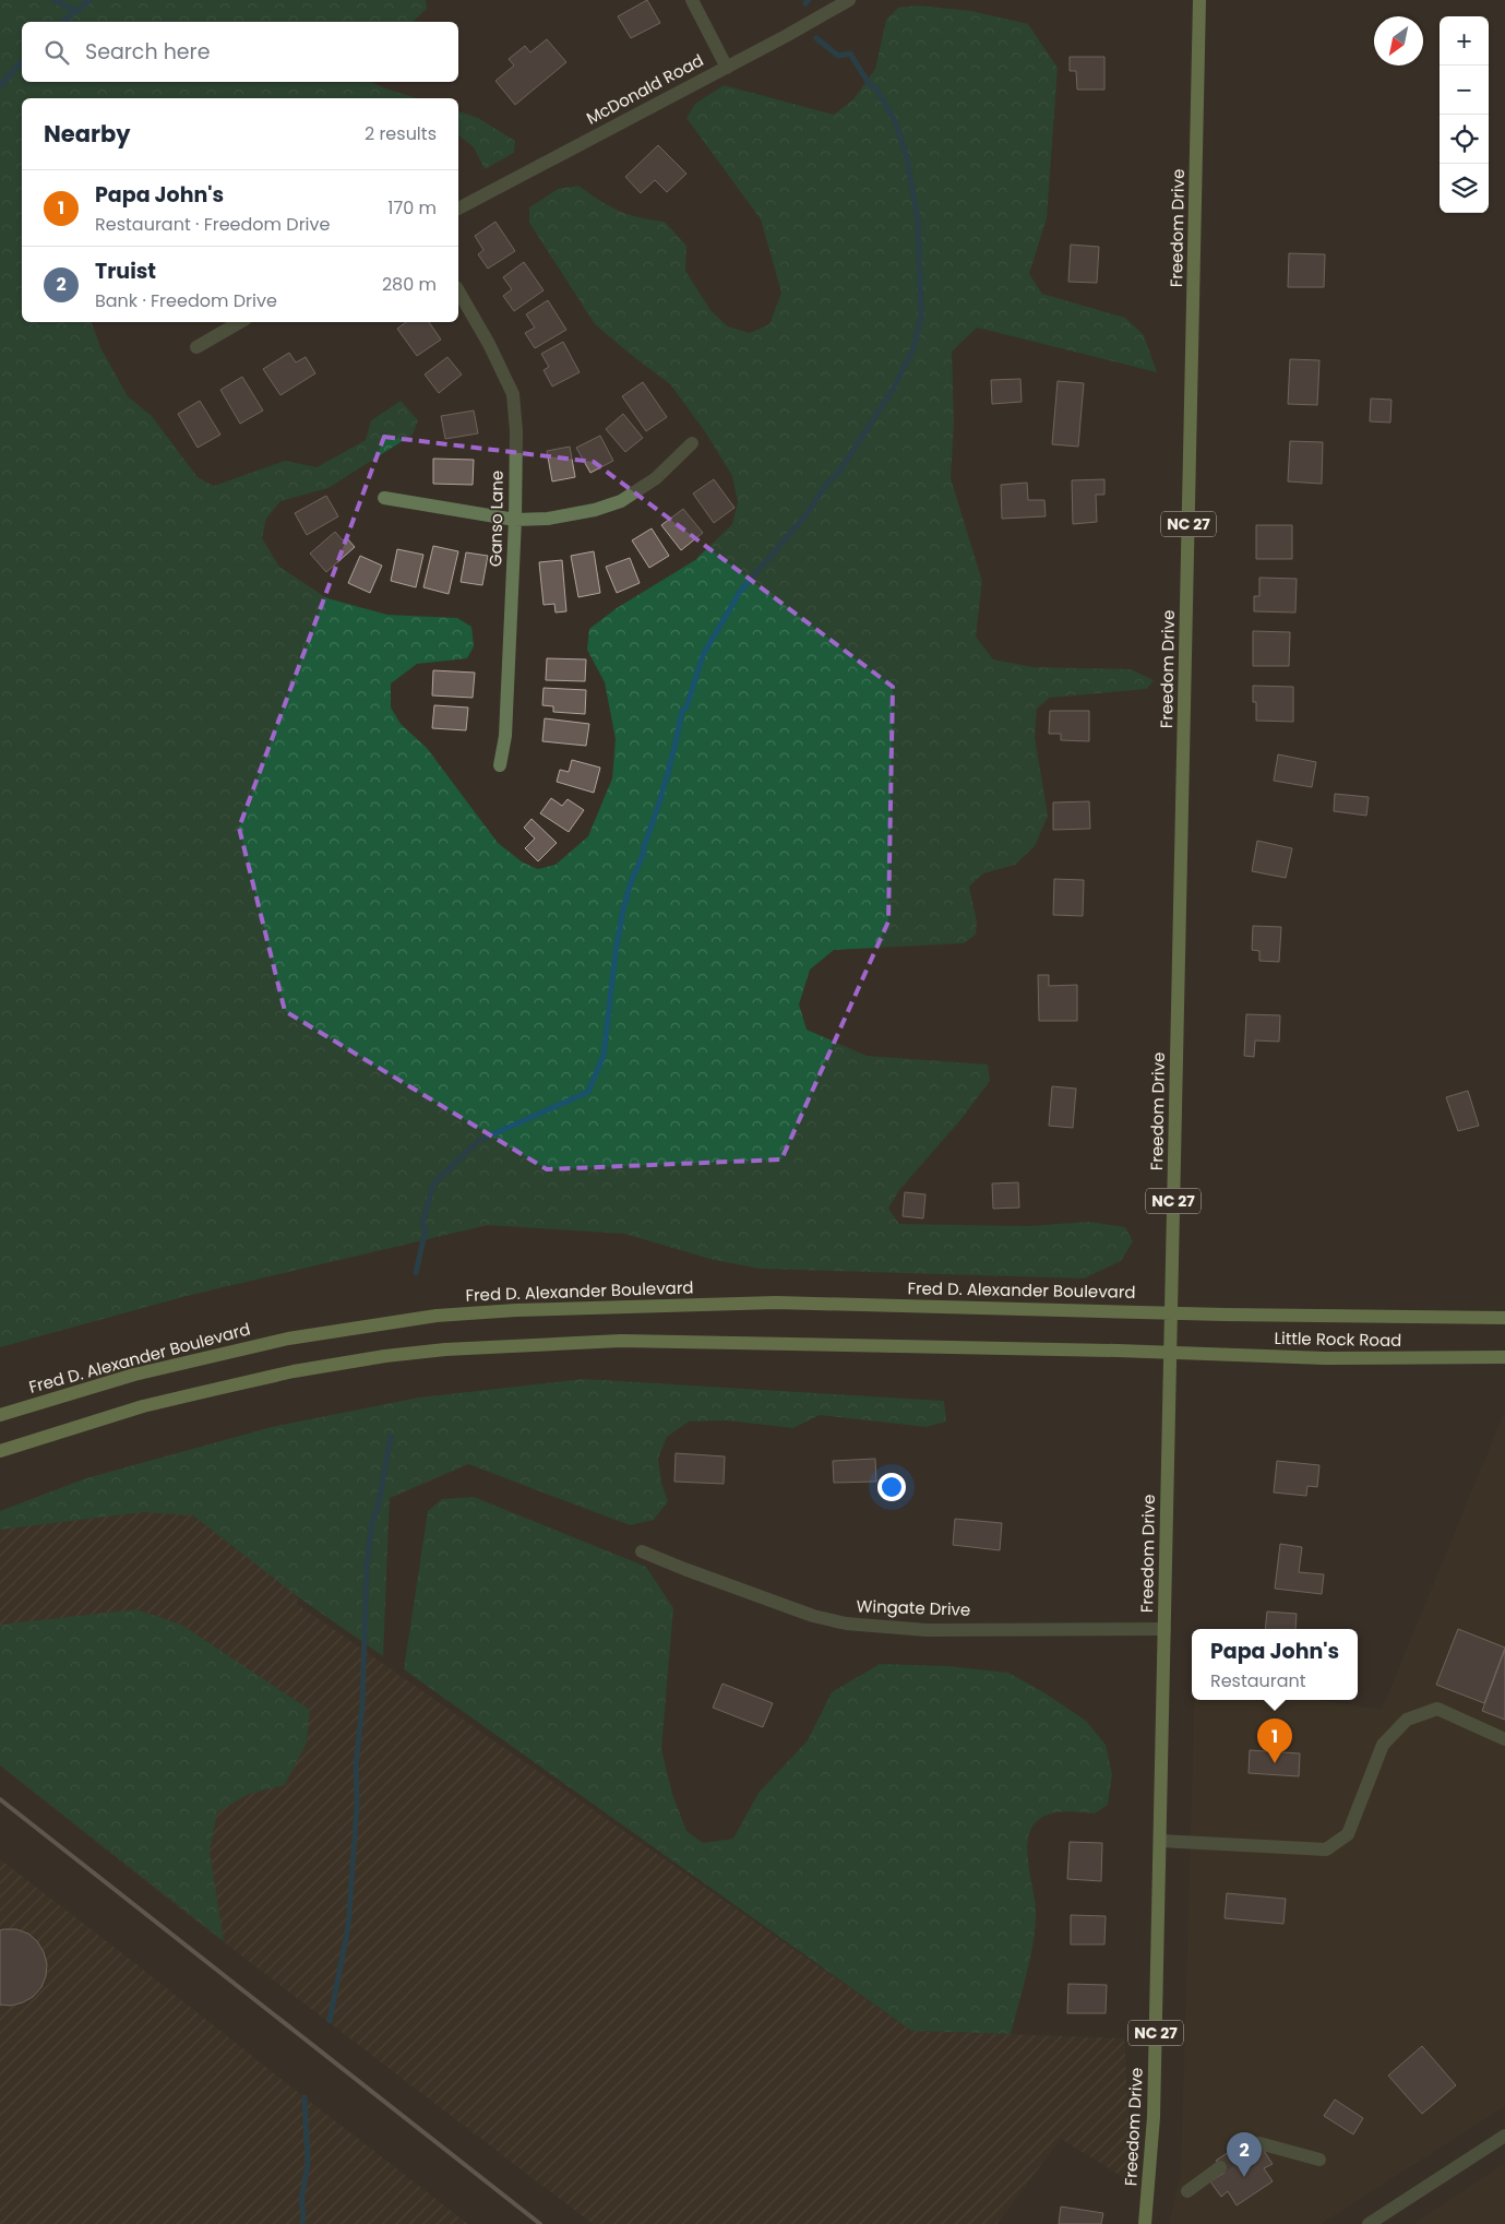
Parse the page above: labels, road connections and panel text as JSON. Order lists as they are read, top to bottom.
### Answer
{
  "streets": {
    "main road": [
      "Freedom Drive",
      "NC 27",
      "Fred D. Alexander Boulevard",
      "Little Rock Road"
    ],
    "street": ["McDonald Road", "Ganso Lane", "Wingate Drive"]
  },
  "crossings": [
    ["Freedom Drive", "Fred D. Alexander Boulevard"],
    ["Freedom Drive", "Little Rock Road"],
    ["Freedom Drive", "Wingate Drive"],
    ["Fred D. Alexander Boulevard", "Little Rock Road"]
  ],
  "north": "bottom left",
  "page": {
    "map_buttons": ["+", "−"],
    "search": "Search here",
    "heading": ["Nearby", "2 results"],
    "list": [
      {
        "mark": "1",
        "name": "Papa John's",
        "note": "Restaurant · Freedom Drive",
        "value": "170 m"
      },
      {
        "mark": "2",
        "name": "Truist",
        "note": "Bank · Freedom Drive",
        "value": "280 m"
      }
    ],
    "popup": ["Papa John's", "Restaurant"],
    "pins": ["1", "2"]
  }
}
